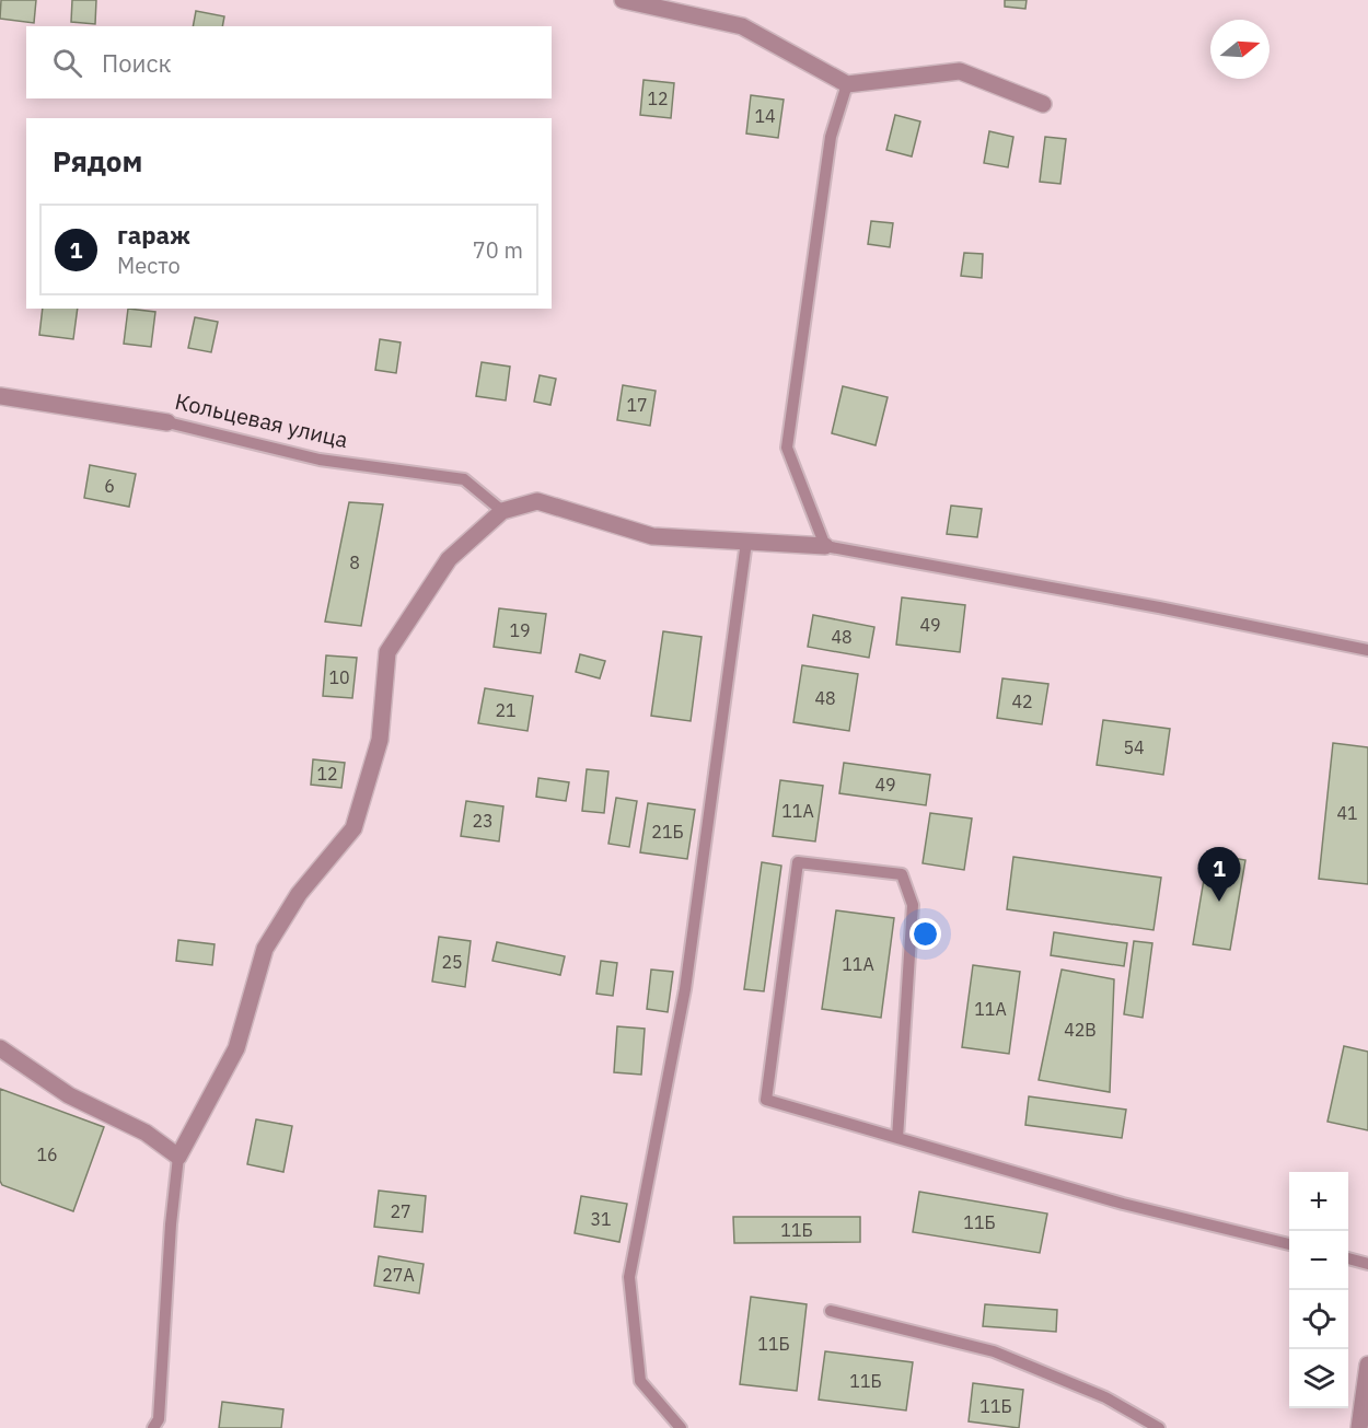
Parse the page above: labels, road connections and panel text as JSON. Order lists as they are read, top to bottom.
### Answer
{
  "streets": {
    "street": ["Кольцевая улица"]
  },
  "house_numbers": [
    "12",
    "14",
    "17",
    "6",
    "8",
    "49",
    "19",
    "48",
    "10",
    "48",
    "42",
    "21",
    "54",
    "12",
    "49",
    "11А",
    "41",
    "23",
    "21Б",
    "25",
    "11А",
    "11А",
    "42В",
    "16",
    "27",
    "31",
    "11Б",
    "11Б",
    "27А",
    "11Б",
    "11Б",
    "11Б"
  ],
  "north": "right",
  "page": {
    "search": "Поиск",
    "heading": "Рядом",
    "list": [
      {
        "mark": "1",
        "name": "гараж",
        "note": "Место",
        "value": "70 m"
      }
    ],
    "pins": "1",
    "map_buttons": ["+", "−"]
  }
}
